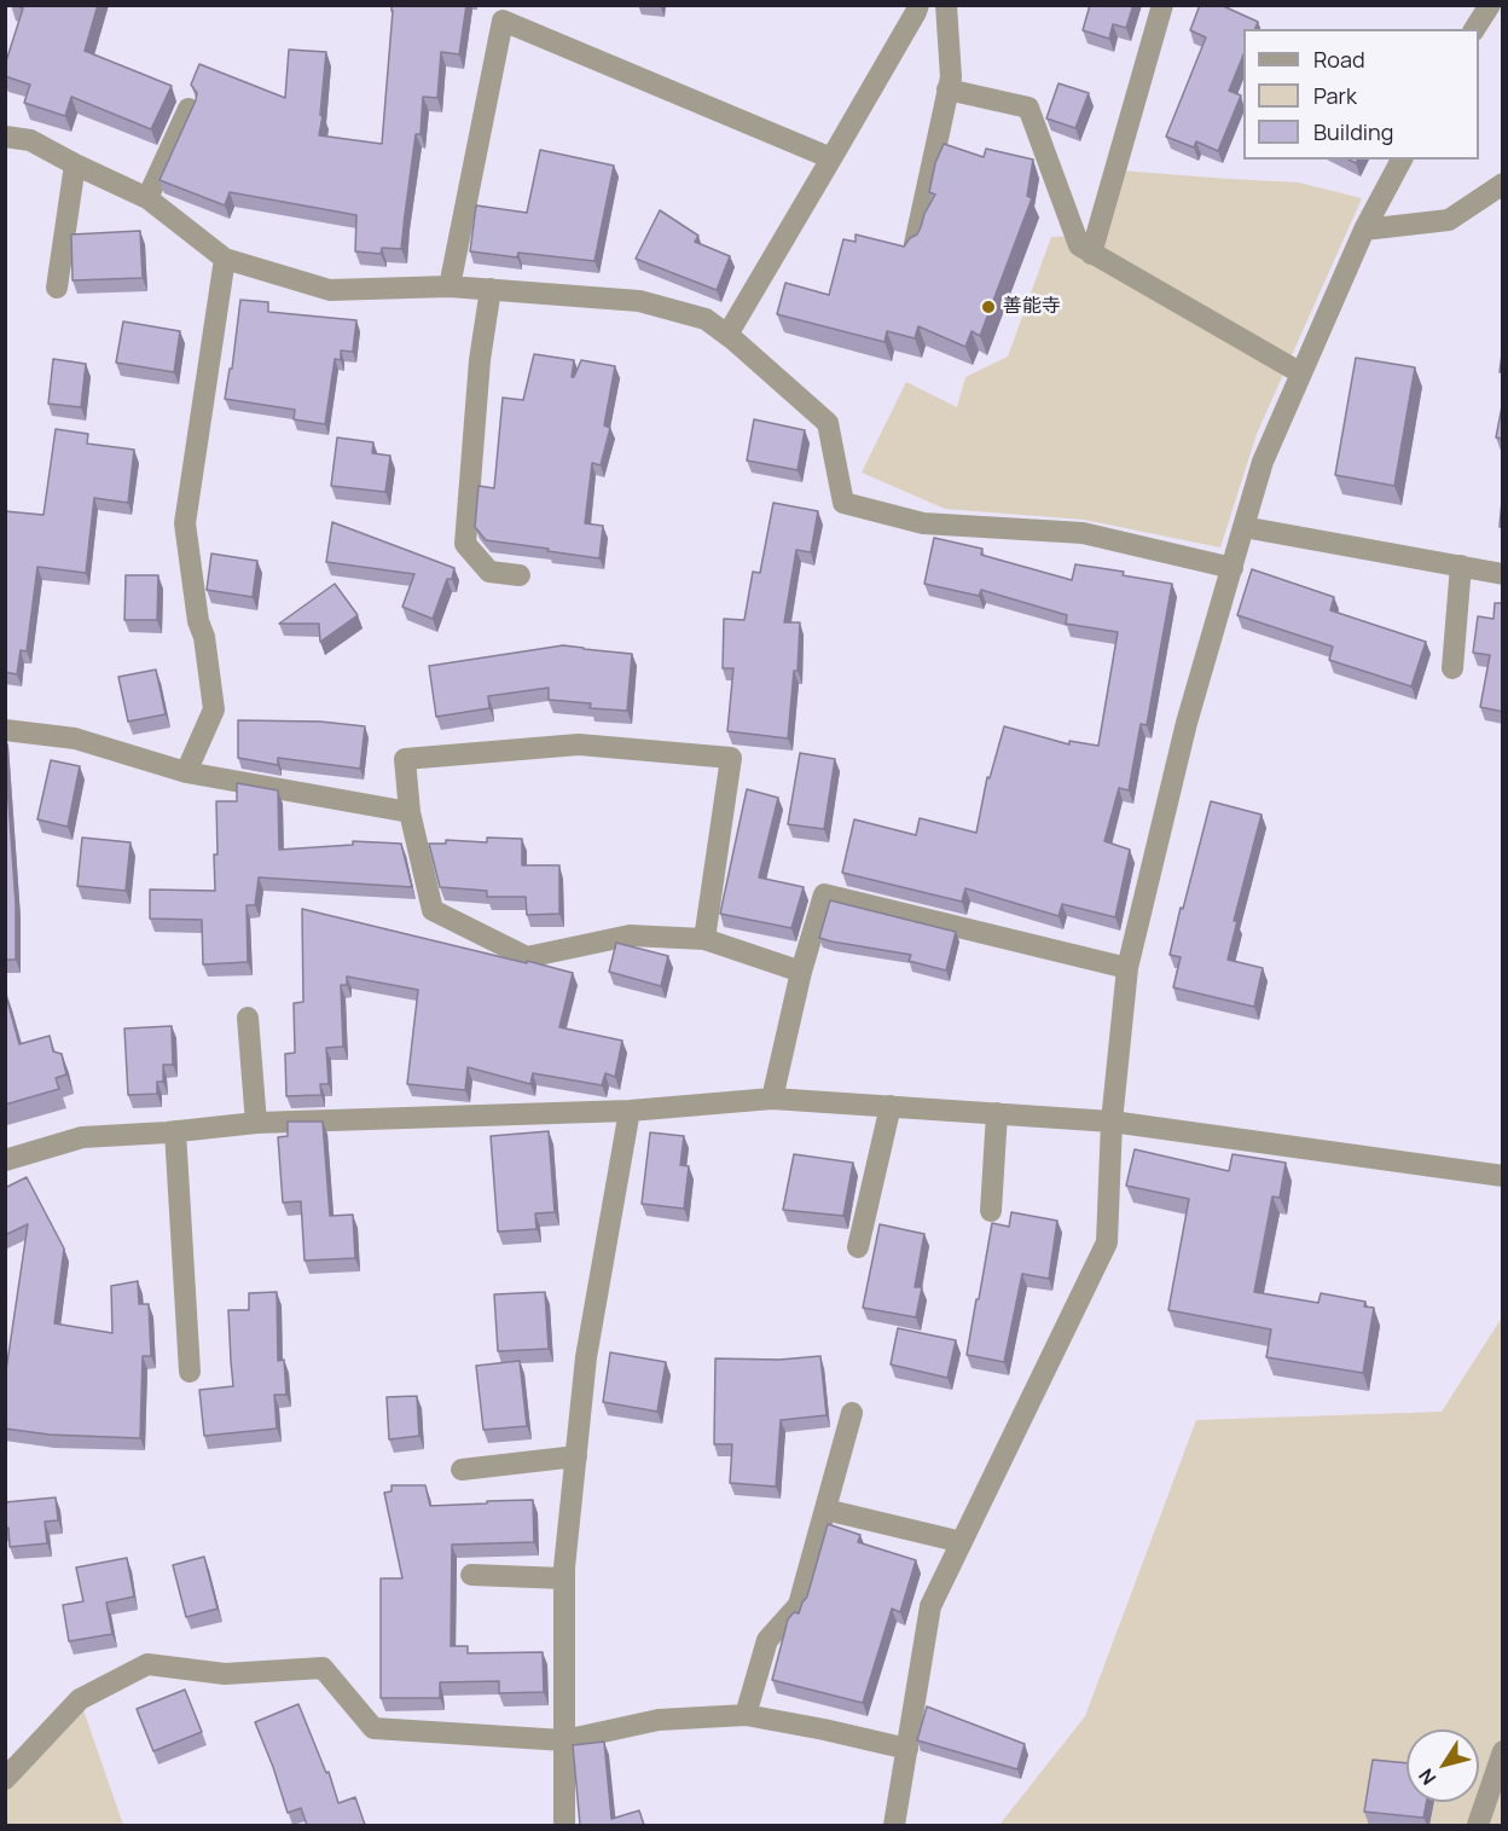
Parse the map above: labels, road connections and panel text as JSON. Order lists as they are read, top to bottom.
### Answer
{
  "places": ["善能寺"],
  "legend": ["Road", "Park", "Building"],
  "north": "bottom left"
}
